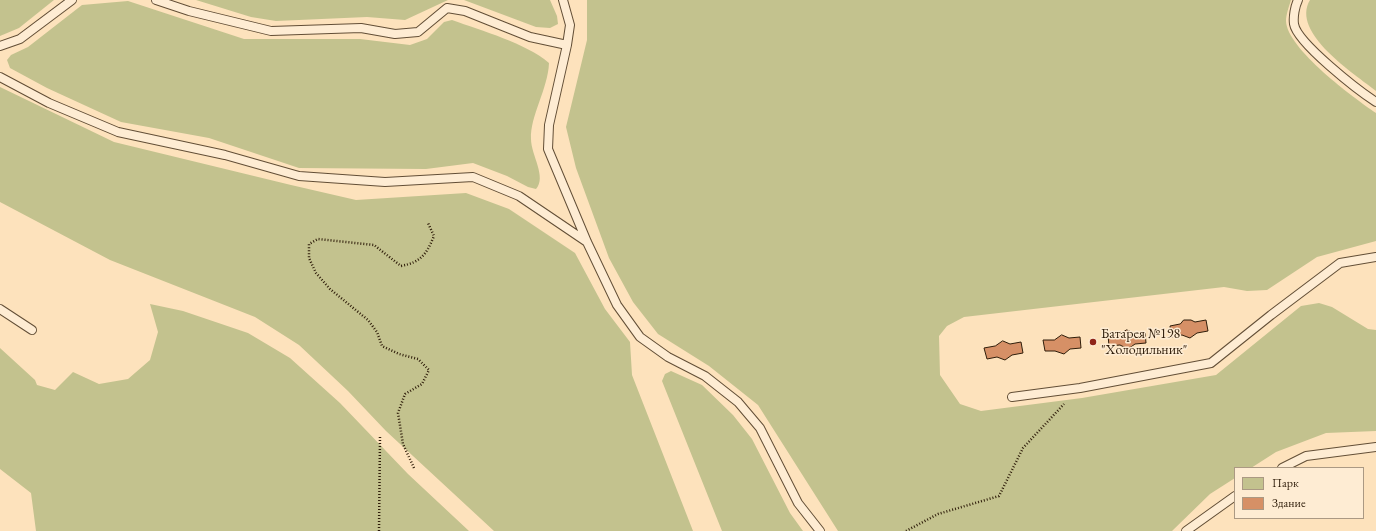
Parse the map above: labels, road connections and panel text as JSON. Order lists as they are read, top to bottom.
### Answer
{
  "places": ["Батарея №198 \"Холодильник\""],
  "legend": ["Парк", "Здание"]
}
